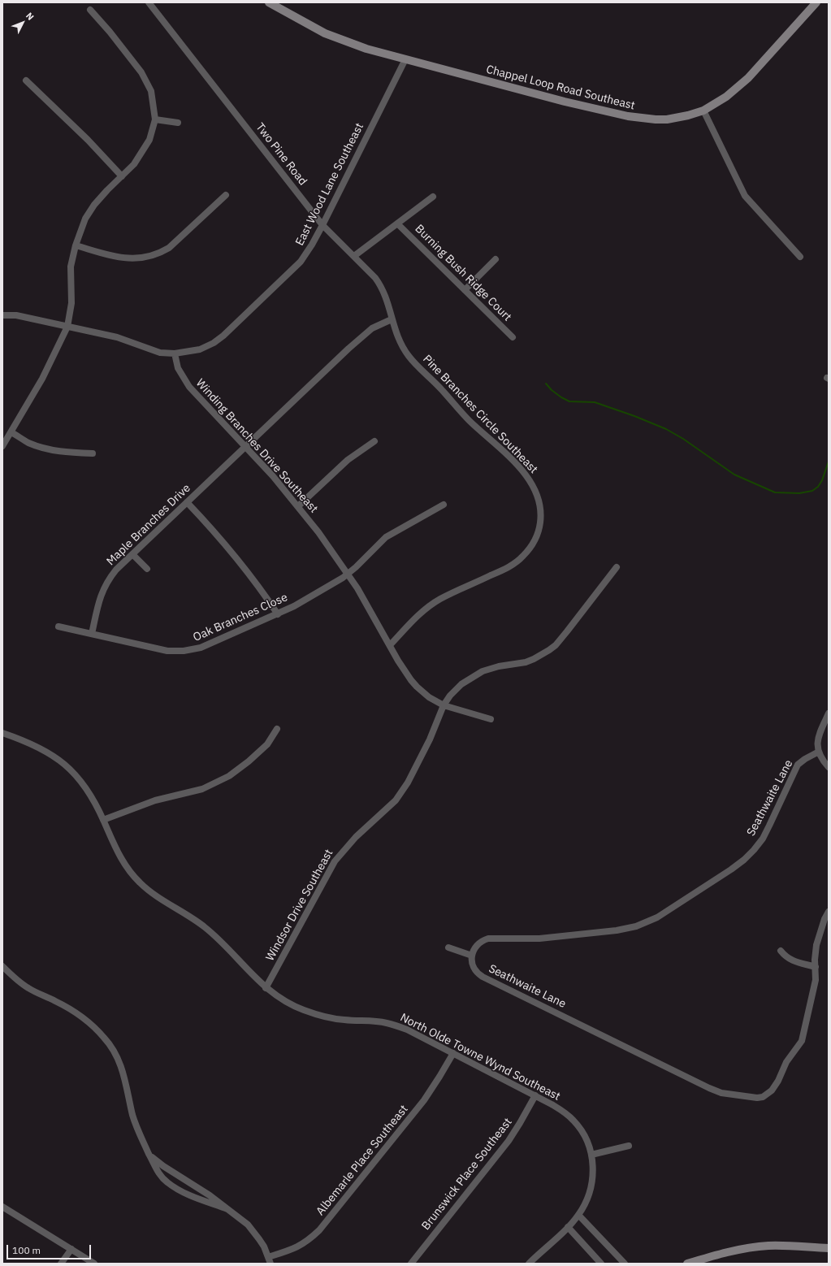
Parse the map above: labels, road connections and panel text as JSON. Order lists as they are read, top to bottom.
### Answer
{
  "streets": {
    "street": [
      "Chappel Loop Road Southeast",
      "Two Pine Road",
      "East Wood Lane Southeast",
      "Burning Bush Ridge Court",
      "Pine Branches Circle Southeast",
      "Winding Branches Drive Southeast",
      "Maple Branches Drive",
      "Oak Branches Close",
      "Seathwaite Lane",
      "Windsor Drive Southeast",
      "North Olde Towne Wynd Southeast",
      "Albemarle Place Southeast",
      "Brunswick Place Southeast"
    ]
  },
  "crossings": [
    ["Chappel Loop Road Southeast", "East Wood Lane Southeast"],
    ["Two Pine Road", "East Wood Lane Southeast"],
    ["Two Pine Road", "Pine Branches Circle Southeast"],
    ["East Wood Lane Southeast", "Winding Branches Drive Southeast"],
    ["Pine Branches Circle Southeast", "Winding Branches Drive Southeast"],
    ["Winding Branches Drive Southeast", "Maple Branches Drive"],
    ["Winding Branches Drive Southeast", "Oak Branches Close"],
    ["Winding Branches Drive Southeast", "Windsor Drive Southeast"],
    ["Maple Branches Drive", "Oak Branches Close"],
    ["Windsor Drive Southeast", "North Olde Towne Wynd Southeast"],
    ["North Olde Towne Wynd Southeast", "Albemarle Place Southeast"],
    ["North Olde Towne Wynd Southeast", "Brunswick Place Southeast"]
  ],
  "scale_bar": "100 m",
  "north": "top right"
}
